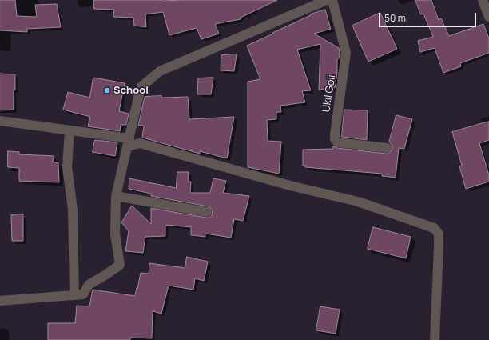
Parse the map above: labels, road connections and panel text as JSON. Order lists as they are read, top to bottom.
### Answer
{
  "streets": {
    "street": ["Ukil Goli"]
  },
  "places": ["School"],
  "scale_bar": "50 m"
}
